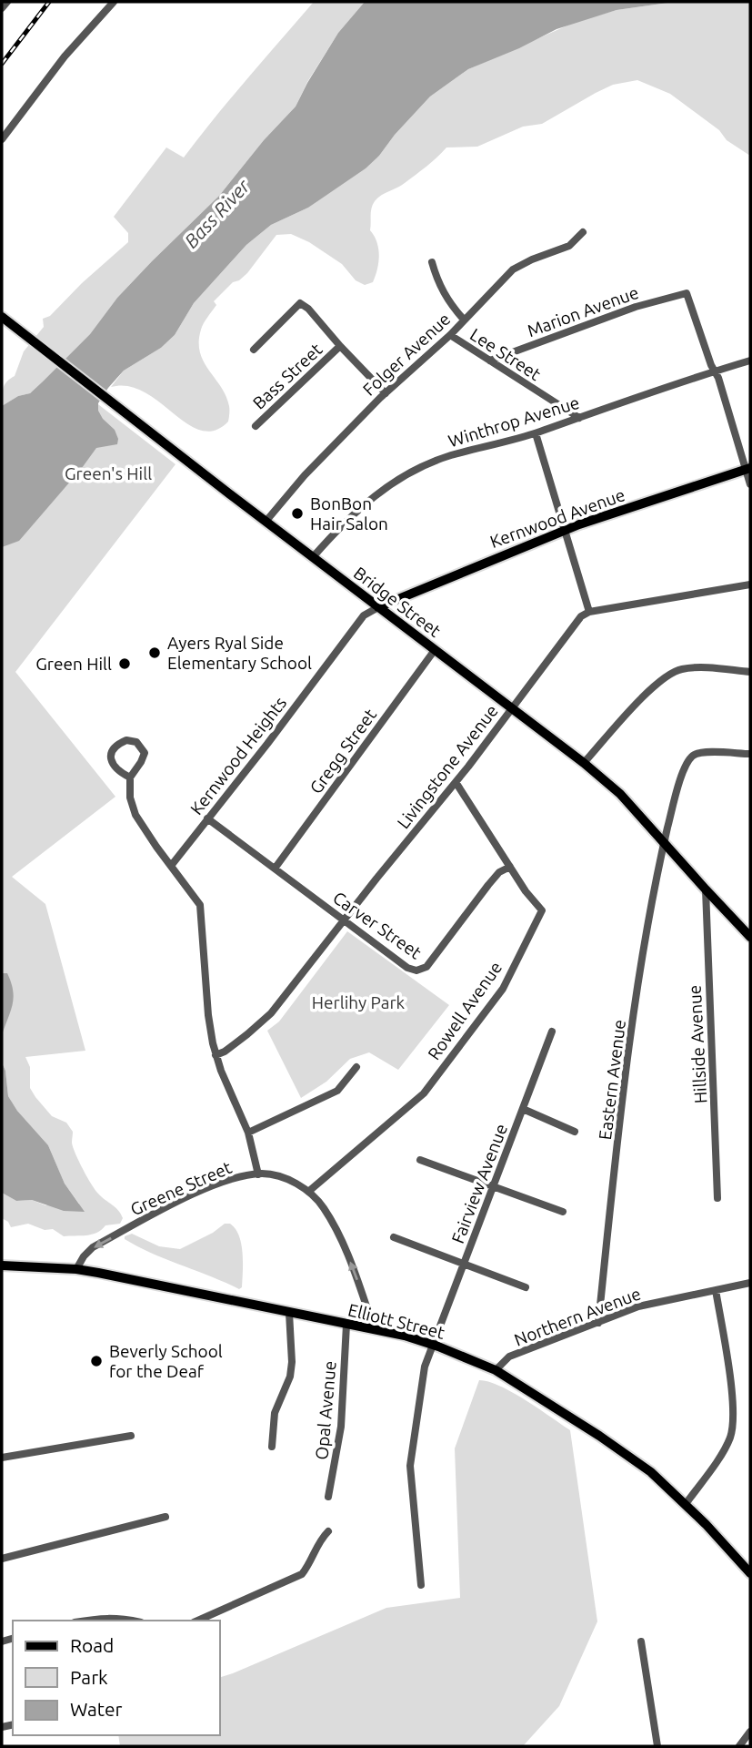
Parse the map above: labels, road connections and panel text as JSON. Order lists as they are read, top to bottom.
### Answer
{
  "streets": {
    "main road": ["Kernwood Avenue", "Bridge Street", "Elliott Street"],
    "street": [
      "Marion Avenue",
      "Folger Avenue",
      "Lee Street",
      "Bass Street",
      "Winthrop Avenue",
      "Gregg Street",
      "Kernwood Heights",
      "Livingstone Avenue",
      "Carver Street",
      "Rowell Avenue",
      "Hillside Avenue",
      "Eastern Avenue",
      "Fairview Avenue",
      "Greene Street",
      "Northern Avenue",
      "Opal Avenue"
    ]
  },
  "crossings": [
    ["Marion Avenue", "Lee Street"],
    ["Marion Avenue", "Winthrop Avenue"],
    ["Folger Avenue", "Lee Street"],
    ["Folger Avenue", "Bridge Street"],
    ["Lee Street", "Winthrop Avenue"],
    ["Winthrop Avenue", "Bridge Street"],
    ["Kernwood Avenue", "Bridge Street"],
    ["Kernwood Avenue", "Kernwood Heights"],
    ["Bridge Street", "Gregg Street"],
    ["Bridge Street", "Kernwood Heights"],
    ["Bridge Street", "Livingstone Avenue"],
    ["Bridge Street", "Hillside Avenue"],
    ["Bridge Street", "Eastern Avenue"],
    ["Gregg Street", "Carver Street"],
    ["Kernwood Heights", "Carver Street"],
    ["Livingstone Avenue", "Carver Street"],
    ["Livingstone Avenue", "Rowell Avenue"],
    ["Carver Street", "Rowell Avenue"],
    ["Rowell Avenue", "Greene Street"],
    ["Eastern Avenue", "Northern Avenue"],
    ["Fairview Avenue", "Elliott Street"],
    ["Greene Street", "Elliott Street"],
    ["Northern Avenue", "Elliott Street"],
    ["Elliott Street", "Opal Avenue"]
  ],
  "water": ["Bass River"],
  "parks": ["Green's Hill", "Herlihy Park"],
  "places": [
    "BonBon Hair Salon",
    "Ayers Ryal Side Elementary School",
    "Green Hill",
    "Beverly School for the Deaf"
  ],
  "legend": ["Road", "Park", "Water"]
}
